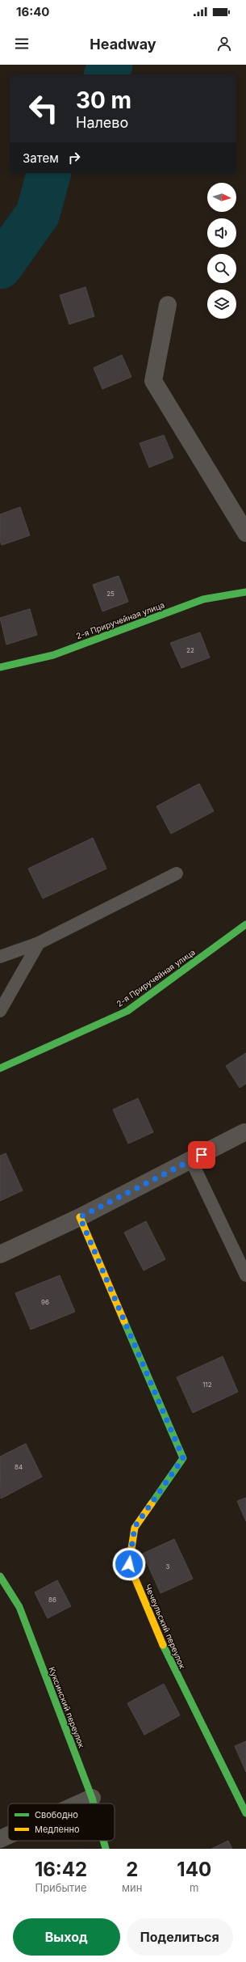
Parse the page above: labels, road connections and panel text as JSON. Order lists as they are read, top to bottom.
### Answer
{
  "streets": {
    "street": ["2-я Приручейная улица", "Чечеульский переулок", "Куксинский переулок"]
  },
  "house_numbers": [
    "25",
    "22",
    "96",
    "112",
    "84",
    "3",
    "86"
  ],
  "legend": ["Свободно", "Медленно"],
  "north": "right",
  "page": {
    "status": "16:40",
    "header": "Headway",
    "turn": ["30 m", "Налево"],
    "then": "Затем",
    "eta": [
      "16:42",
      "Прибытие",
      "2",
      "мин",
      "140",
      "m"
    ],
    "buttons": ["Выход", "Поделиться"]
  }
}
